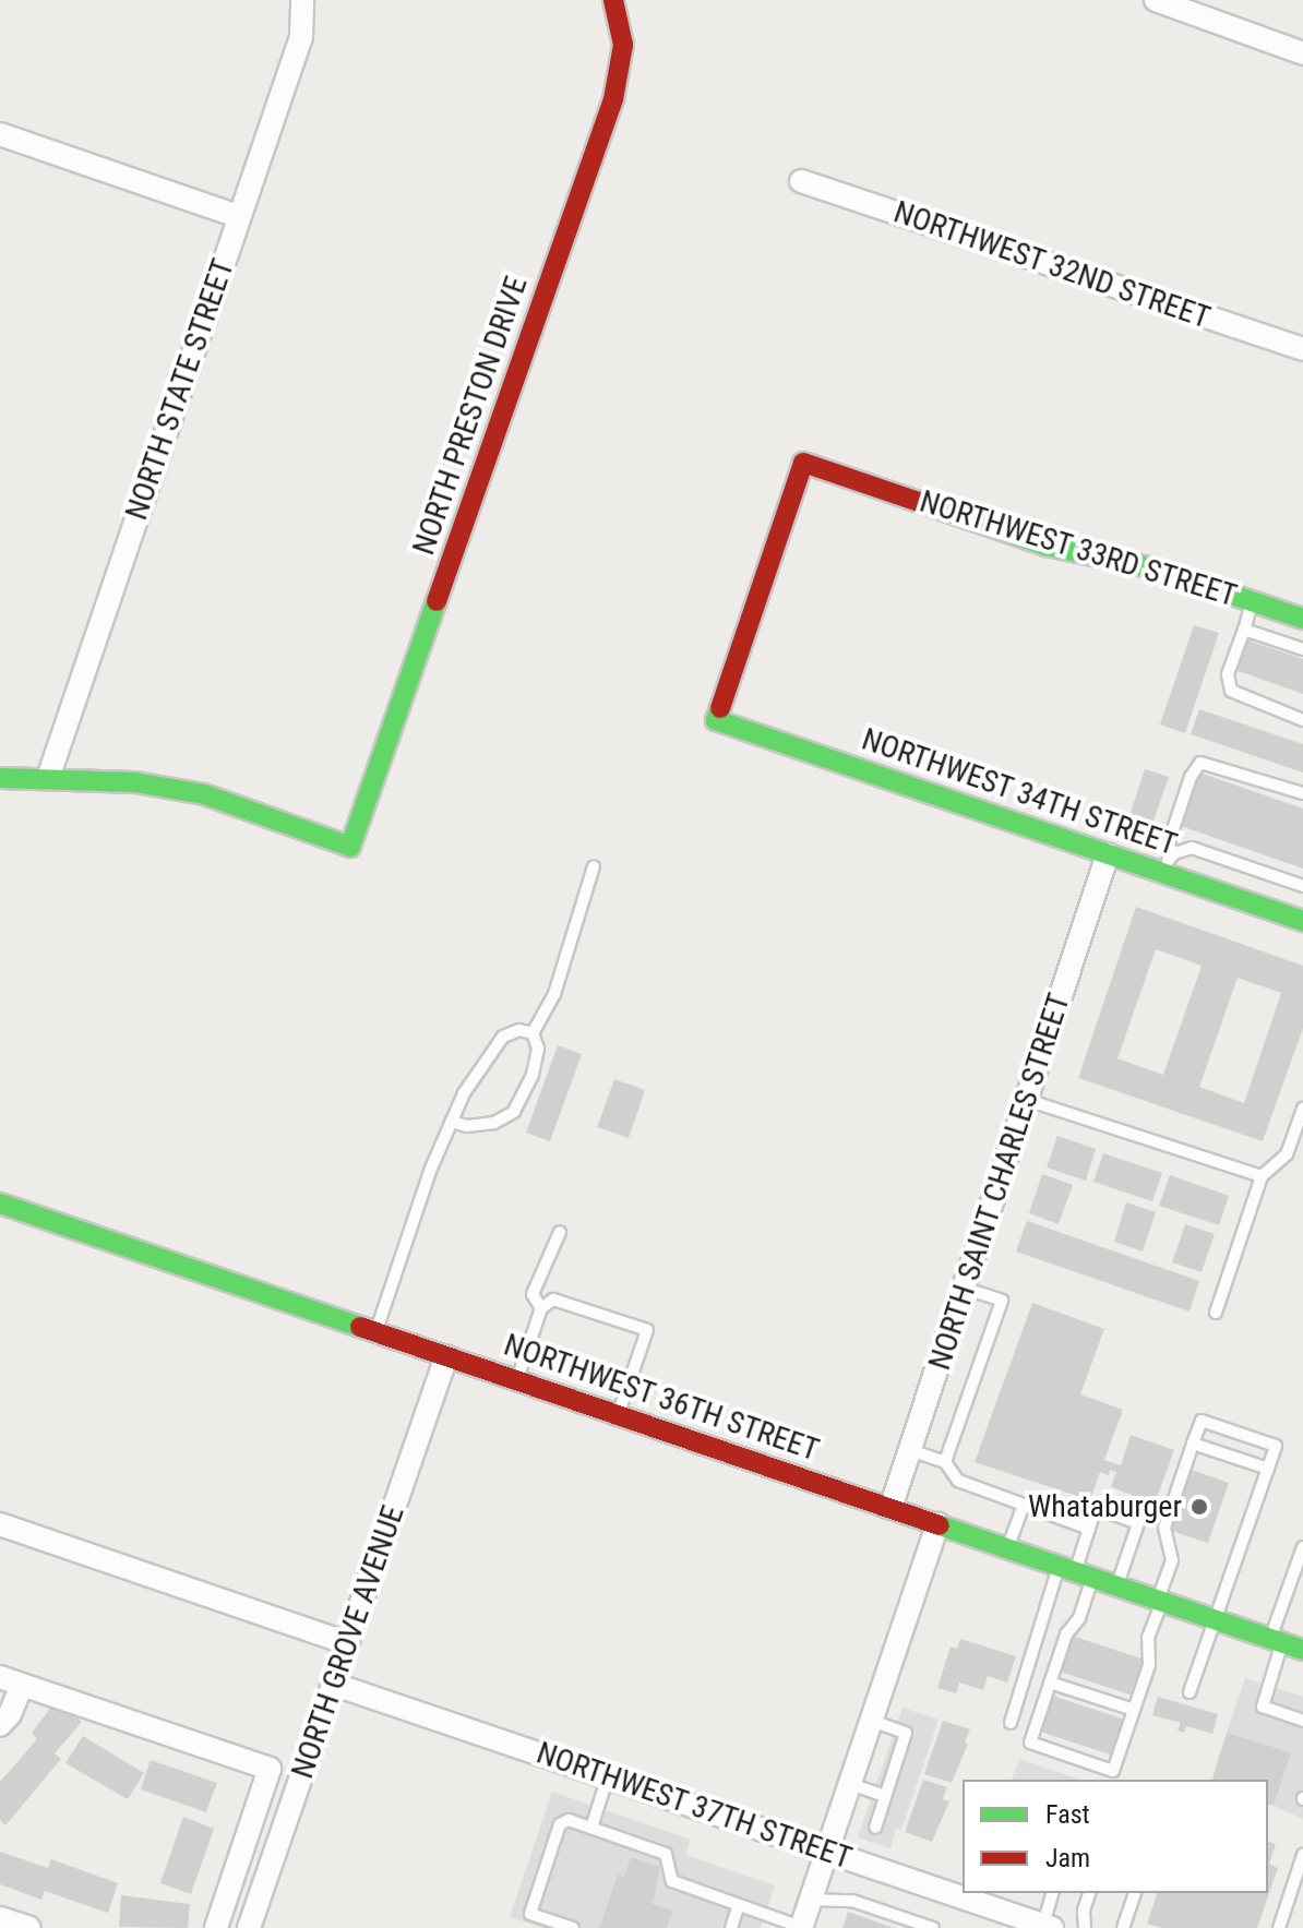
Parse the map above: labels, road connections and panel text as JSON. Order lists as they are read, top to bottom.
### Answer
{
  "streets": {
    "street": [
      "NORTHWEST 32ND STREET",
      "NORTH STATE STREET",
      "NORTH PRESTON DRIVE",
      "NORTHWEST 33RD STREET",
      "NORTHWEST 34TH STREET",
      "NORTH SAINT CHARLES STREET",
      "NORTHWEST 36TH STREET",
      "NORTH GROVE AVENUE",
      "NORTHWEST 37TH STREET"
    ]
  },
  "crossings": [
    ["NORTH STATE STREET", "NORTH PRESTON DRIVE"],
    ["NORTHWEST 33RD STREET", "NORTHWEST 34TH STREET"],
    ["NORTHWEST 34TH STREET", "NORTH SAINT CHARLES STREET"],
    ["NORTH SAINT CHARLES STREET", "NORTHWEST 36TH STREET"],
    ["NORTHWEST 36TH STREET", "NORTH GROVE AVENUE"],
    ["NORTH GROVE AVENUE", "NORTHWEST 37TH STREET"]
  ],
  "places": ["Whataburger"],
  "legend": ["Fast", "Jam"]
}
